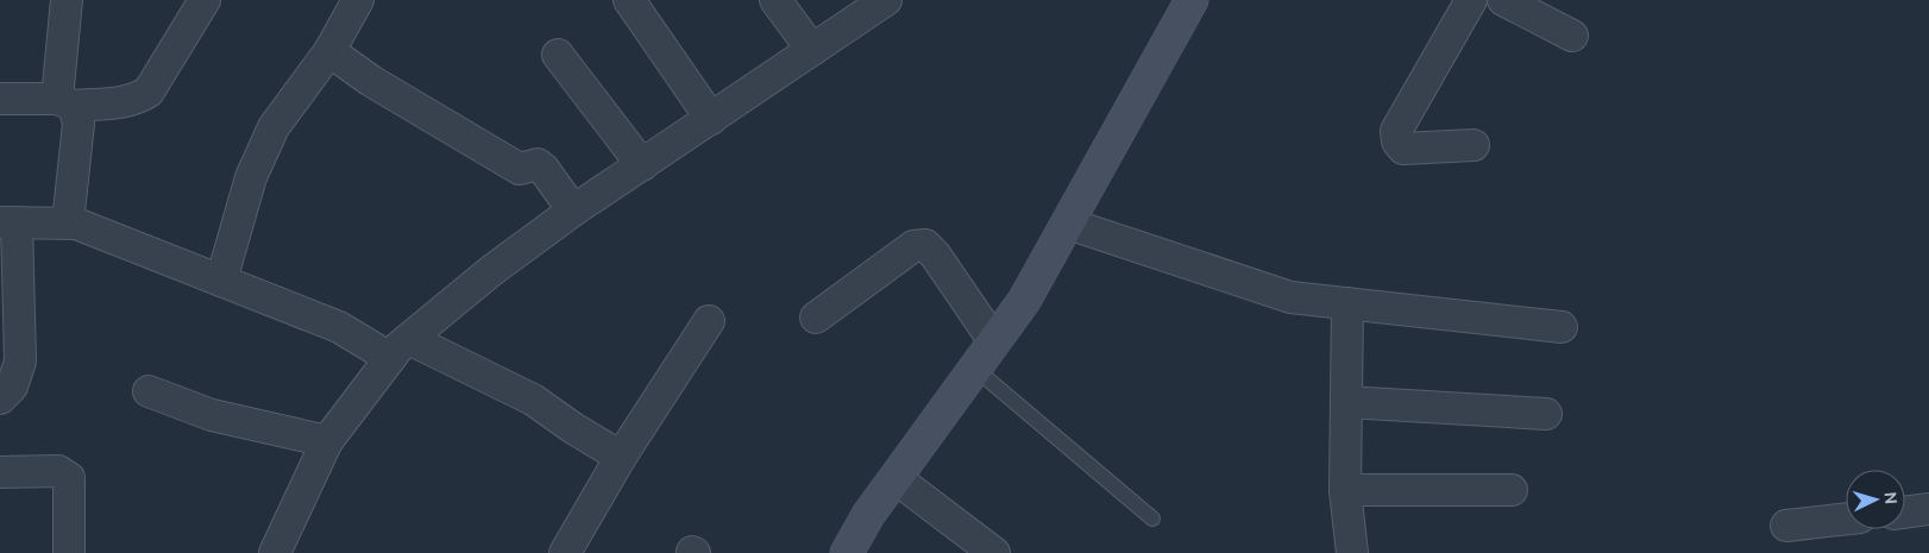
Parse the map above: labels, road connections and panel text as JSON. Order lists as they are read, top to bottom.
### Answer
{
  "north": "right"
}
